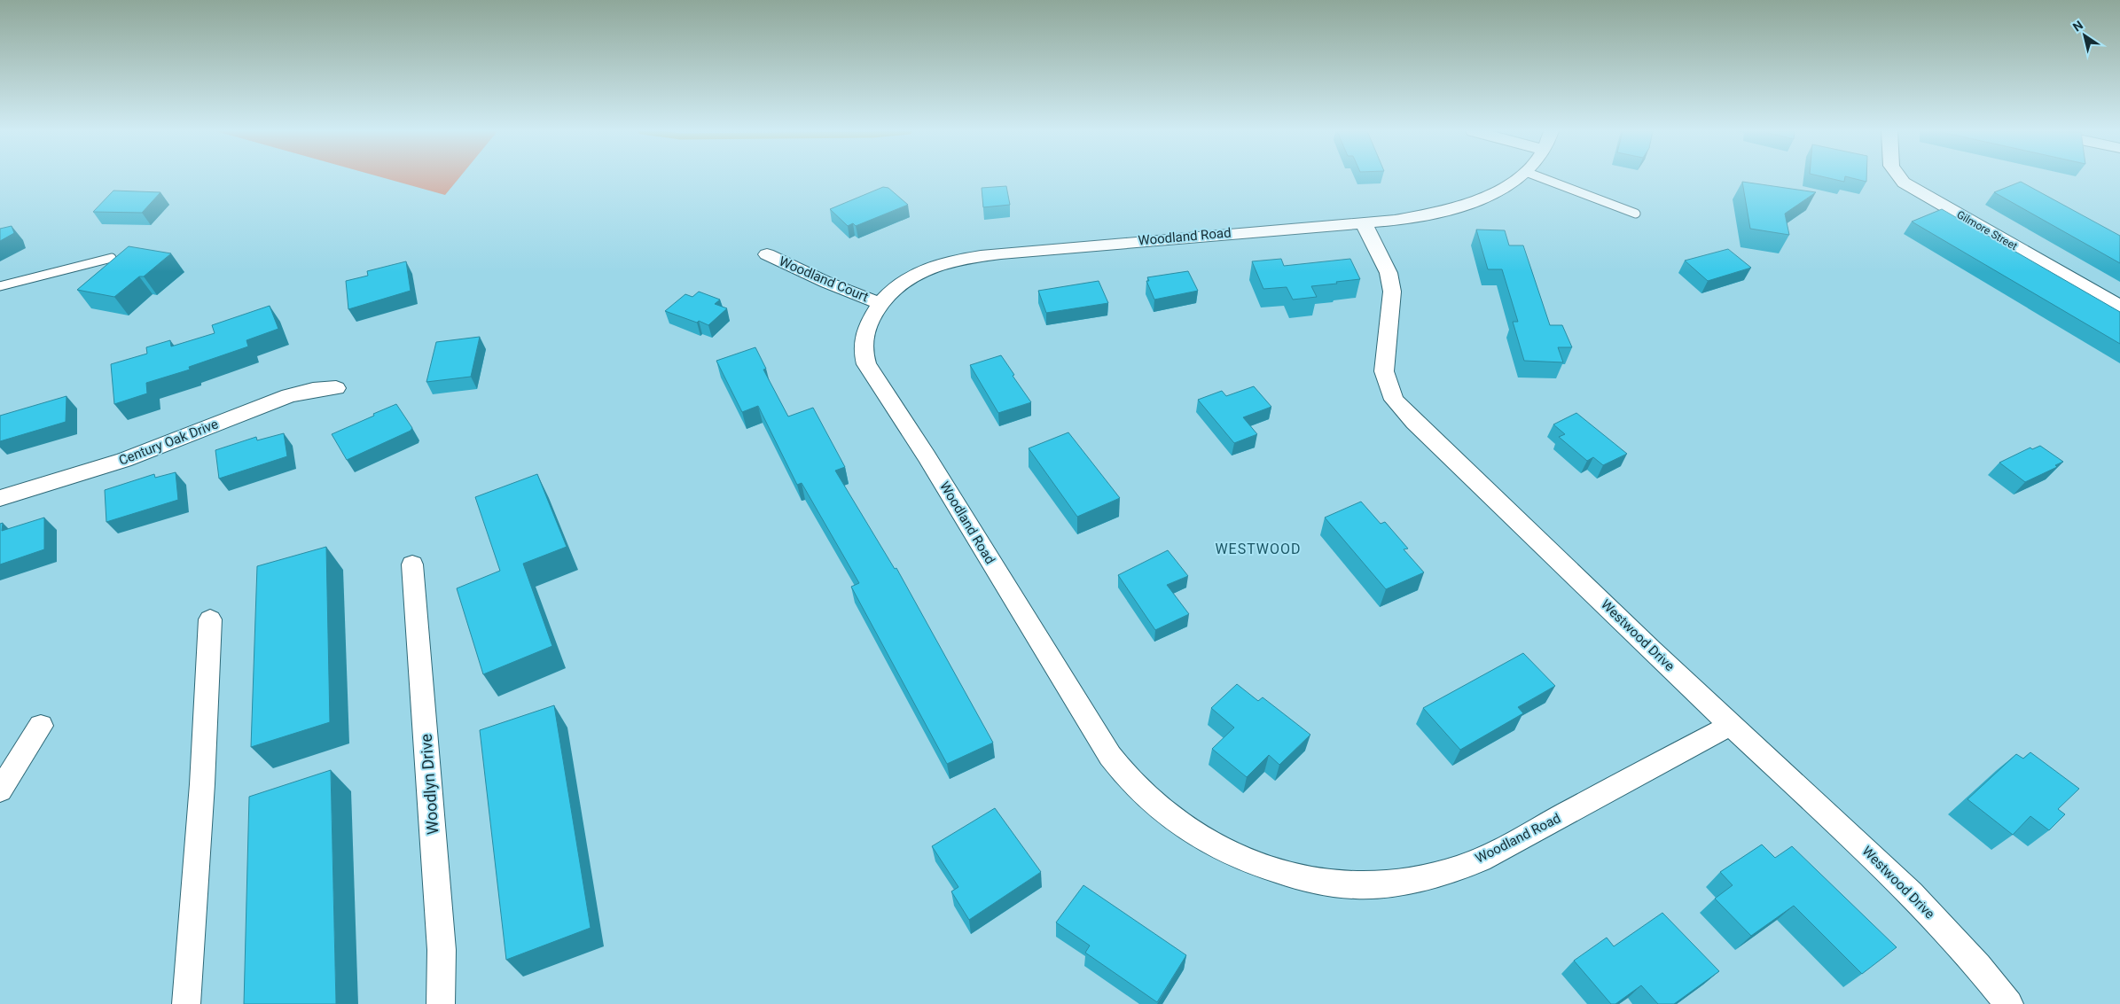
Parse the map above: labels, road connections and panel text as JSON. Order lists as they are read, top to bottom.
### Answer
{
  "streets": {
    "street": [
      "Gilmore Street",
      "Woodland Road",
      "Woodland Court",
      "Century Oak Drive",
      "Westwood Drive",
      "Woodlyn Drive"
    ]
  },
  "crossings": [
    ["Woodland Road", "Woodland Court"],
    ["Woodland Road", "Westwood Drive"]
  ],
  "districts": ["WESTWOOD"],
  "north": "top left"
}
